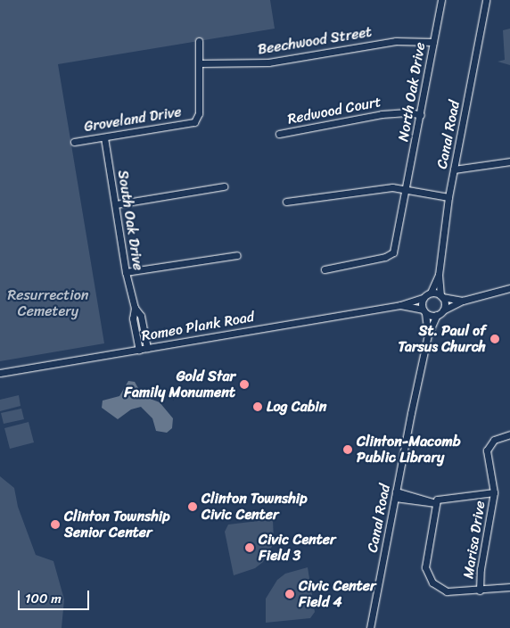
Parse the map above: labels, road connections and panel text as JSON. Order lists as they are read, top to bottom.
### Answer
{
  "streets": {
    "street": [
      "Beechwood Street",
      "North Oak Drive",
      "Redwood Court",
      "Groveland Drive",
      "Canal Road",
      "South Oak Drive",
      "Romeo Plank Road",
      "Marisa Drive"
    ]
  },
  "crossings": [
    ["Beechwood Street", "North Oak Drive"],
    ["Beechwood Street", "Groveland Drive"],
    ["North Oak Drive", "Redwood Court"],
    ["Groveland Drive", "South Oak Drive"],
    ["Canal Road", "Romeo Plank Road"],
    ["South Oak Drive", "Romeo Plank Road"]
  ],
  "parks": ["Resurrection Cemetery"],
  "places": [
    "St. Paul of Tarsus Church",
    "Gold Star Family Monument",
    "Log Cabin",
    "Clinton-Macomb Public Library",
    "Clinton Township Civic Center",
    "Clinton Township Senior Center",
    "Civic Center Field 3",
    "Civic Center Field 4"
  ],
  "scale_bar": "100 m"
}
